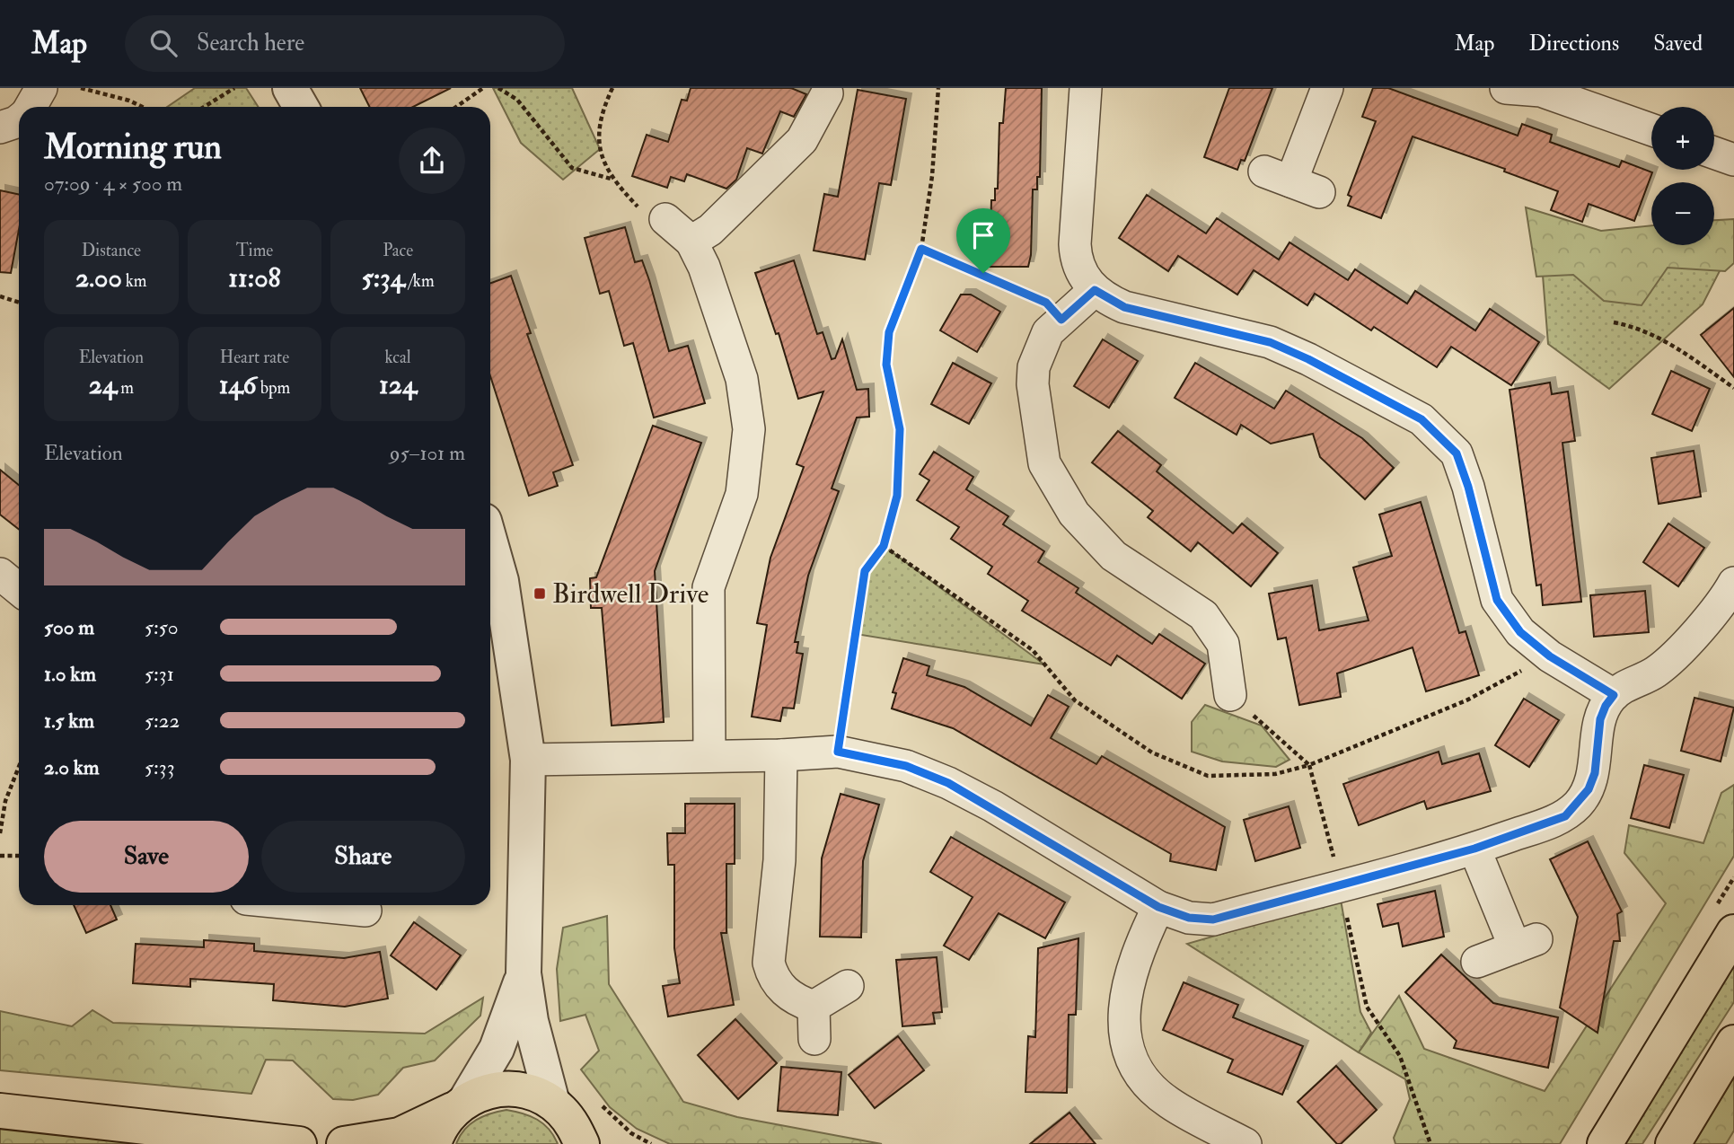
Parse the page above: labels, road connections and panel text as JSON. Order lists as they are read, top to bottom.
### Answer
{
  "places": {
    "transit": ["Birdwell Drive"]
  },
  "page": {
    "header": "Map",
    "search": "Search here",
    "nav": ["Map", "Directions", "Saved"],
    "map_buttons": ["+", "−"],
    "heading": ["Morning run", "07:09 · 4 × 500 m"],
    "stats": [
      ["Distance", "2.00 km"],
      ["Time", "11:08"],
      ["Pace", "5:34 /km"],
      ["Elevation", "24 m"],
      ["Heart rate", "146 bpm"],
      ["kcal", "124"]
    ],
    "chart": ["Elevation", "95–101 m"],
    "list": [
      {
        "name": "500 m",
        "note": "5:50"
      },
      {
        "name": "1.0 km",
        "note": "5:31"
      },
      {
        "name": "1.5 km",
        "note": "5:22"
      },
      {
        "name": "2.0 km",
        "note": "5:33"
      }
    ],
    "buttons": ["Save", "Share"]
  }
}
